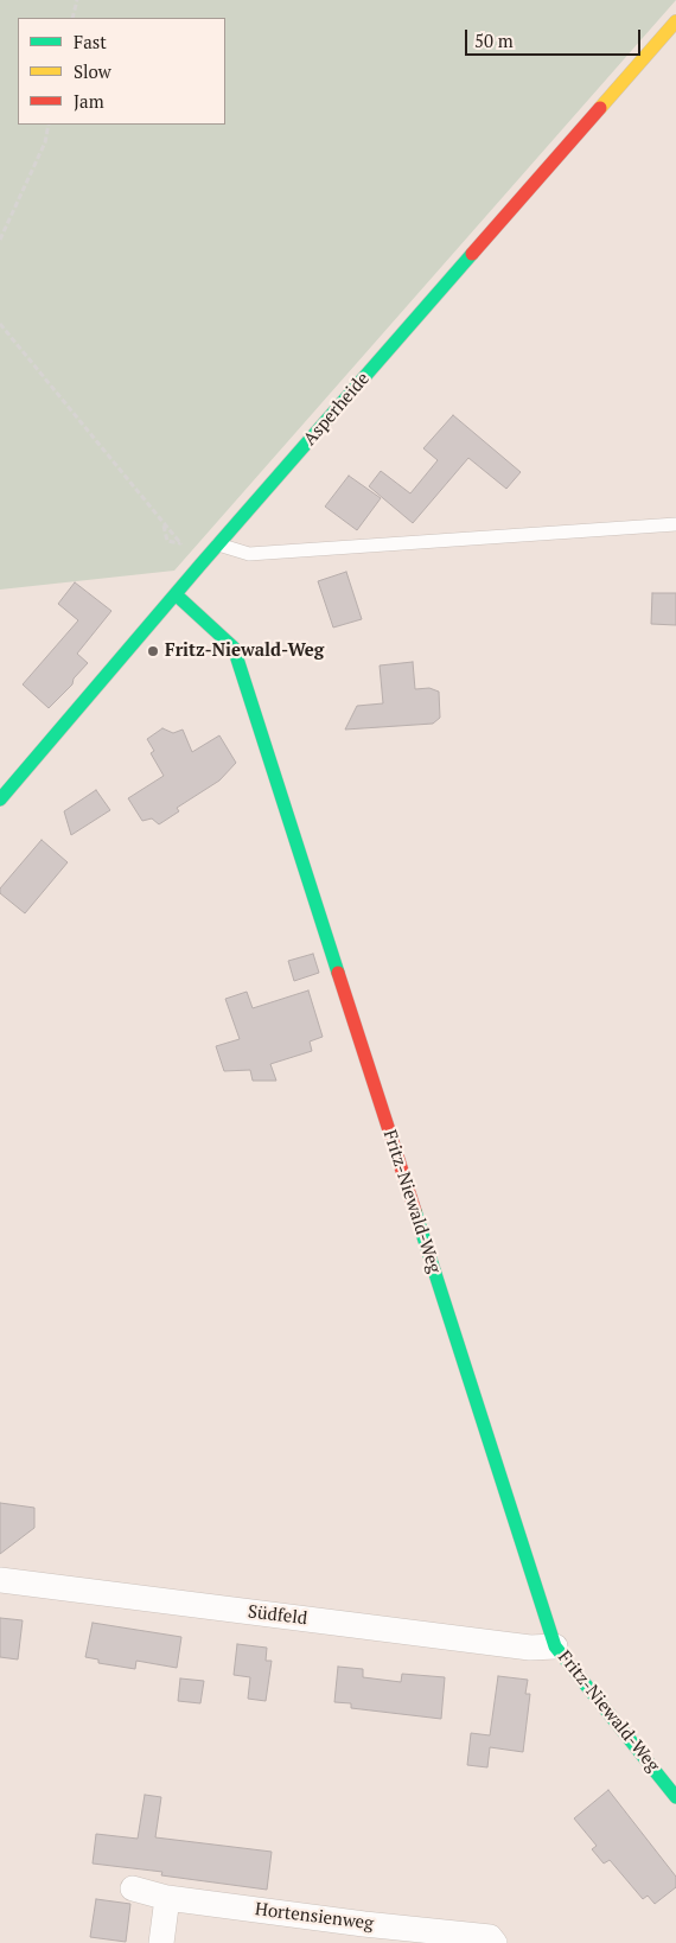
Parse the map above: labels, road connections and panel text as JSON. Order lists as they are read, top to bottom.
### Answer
{
  "streets": {
    "street": [
      "Asperheide",
      "Fritz-Niewald-Weg",
      "Südfeld",
      "Hortensienweg"
    ]
  },
  "crossings": [
    ["Asperheide", "Fritz-Niewald-Weg"],
    ["Fritz-Niewald-Weg", "Südfeld"]
  ],
  "places": ["Fritz-Niewald-Weg"],
  "legend": ["Fast", "Slow", "Jam"],
  "scale_bar": "50 m"
}
